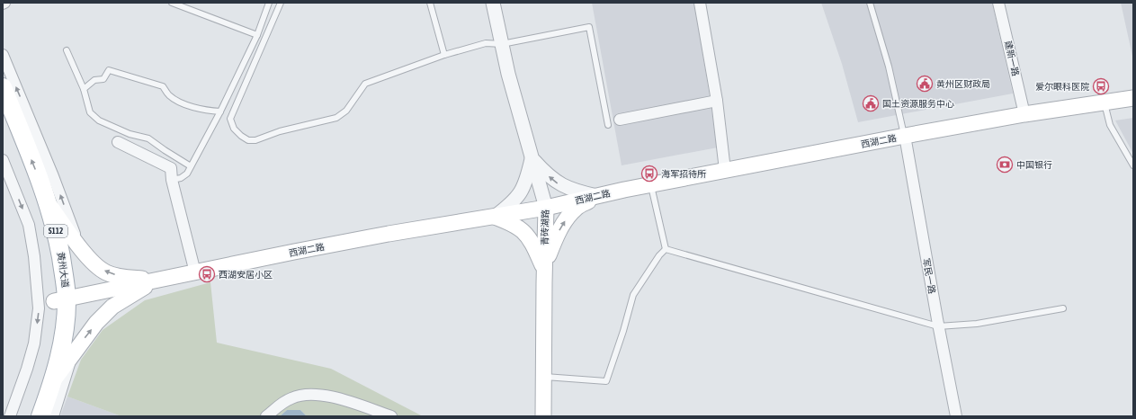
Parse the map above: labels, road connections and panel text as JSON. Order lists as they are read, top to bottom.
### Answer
{
  "streets": {
    "main road": [
      "西湖二路",
      "青砖湖路",
      "S112",
      "黄州大道"
    ],
    "street": ["建新一路", "军民一路"]
  },
  "crossings": [
    ["建新一路", "西湖二路"],
    ["西湖二路", "青砖湖路"],
    ["西湖二路", "黄州大道"],
    ["西湖二路", "军民一路"]
  ],
  "places": {
    "public building": ["黄州区财政局", "国土资源服务中心"],
    "bus stop": ["爱尔眼科医院", "海军招待所", "西湖安居小区"],
    "bank": ["中国银行"]
  }
}
